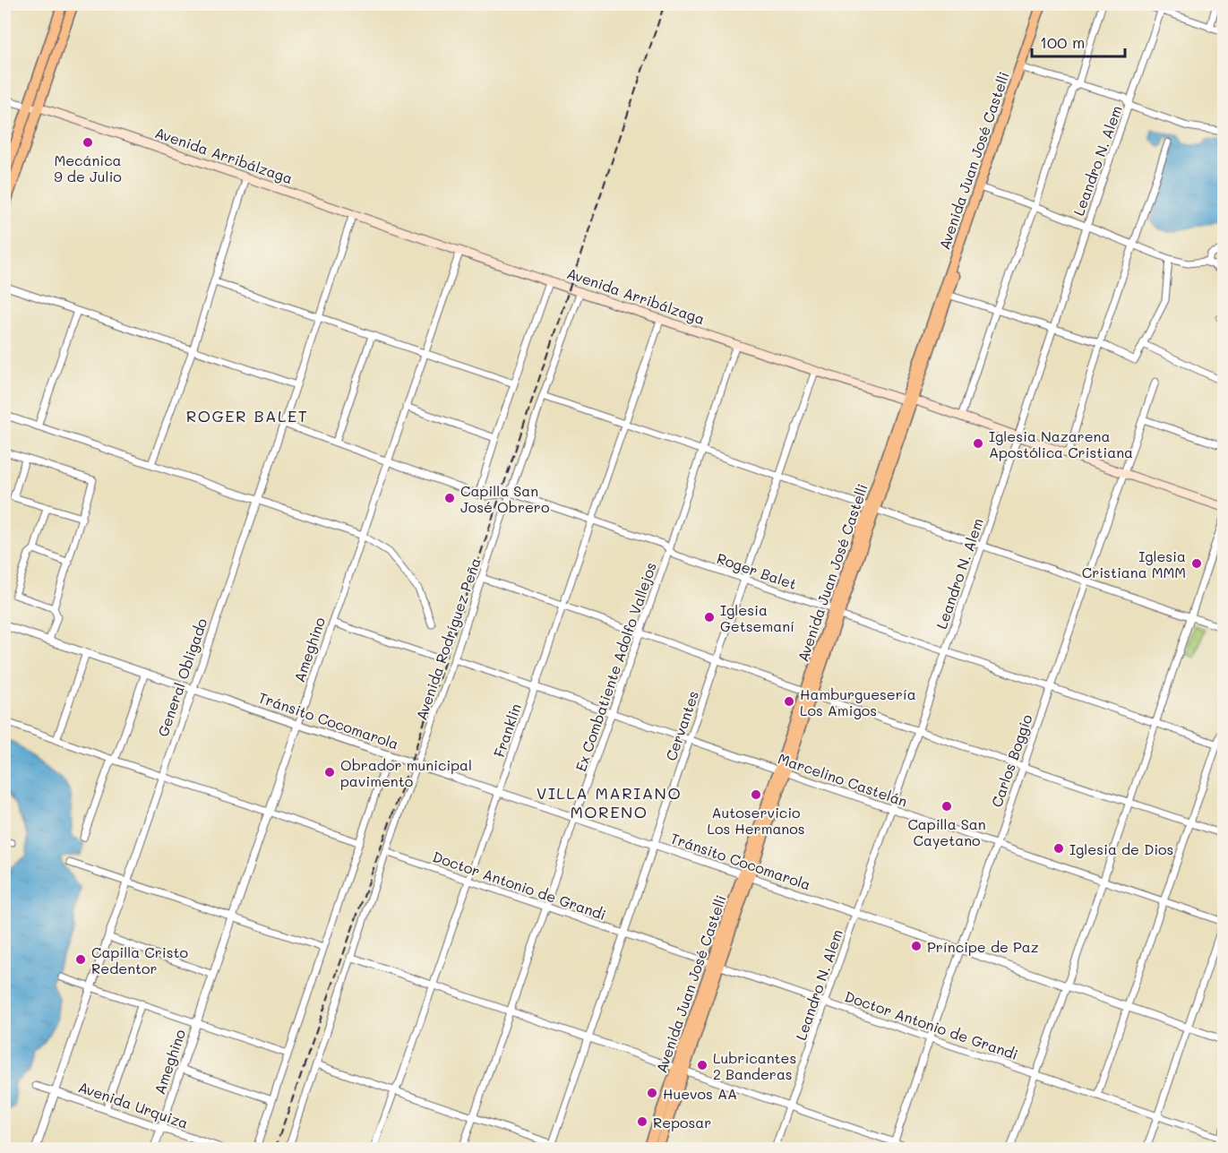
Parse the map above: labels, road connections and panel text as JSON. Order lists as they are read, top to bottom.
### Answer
{
  "streets": {
    "main road": ["Avenida Arribálzaga", "Avenida Juan José Castelli"],
    "street": [
      "Leandro N. Alem",
      "Roger Balet",
      "Avenida Rodríguez Peña",
      "Ameghino",
      "Ex Combatiente Adolfo Vallejos",
      "General Obligado",
      "Tránsito Cocomarola",
      "Cervantes",
      "Franklin",
      "Carlos Boggio",
      "Marcelino Castelán",
      "Doctor Antonio de Grandi",
      "Avenida Urquiza"
    ]
  },
  "crossings": [
    ["Avenida Arribálzaga", "Avenida Juan José Castelli"],
    ["Avenida Arribálzaga", "Leandro N. Alem"],
    ["Avenida Arribálzaga", "Avenida Rodríguez Peña"],
    ["Avenida Arribálzaga", "Ameghino"],
    ["Avenida Arribálzaga", "Ex Combatiente Adolfo Vallejos"],
    ["Avenida Arribálzaga", "General Obligado"],
    ["Avenida Arribálzaga", "Cervantes"],
    ["Avenida Arribálzaga", "Franklin"],
    ["Avenida Arribálzaga", "Carlos Boggio"],
    ["Avenida Juan José Castelli", "Roger Balet"],
    ["Avenida Juan José Castelli", "Tránsito Cocomarola"],
    ["Avenida Juan José Castelli", "Marcelino Castelán"],
    ["Avenida Juan José Castelli", "Doctor Antonio de Grandi"],
    ["Leandro N. Alem", "Roger Balet"],
    ["Leandro N. Alem", "Tránsito Cocomarola"],
    ["Leandro N. Alem", "Marcelino Castelán"],
    ["Leandro N. Alem", "Doctor Antonio de Grandi"],
    ["Roger Balet", "Avenida Rodríguez Peña"],
    ["Roger Balet", "Ameghino"],
    ["Roger Balet", "Ex Combatiente Adolfo Vallejos"],
    ["Roger Balet", "General Obligado"],
    ["Roger Balet", "Cervantes"],
    ["Roger Balet", "Franklin"],
    ["Roger Balet", "Carlos Boggio"],
    ["Avenida Rodríguez Peña", "Tránsito Cocomarola"],
    ["Avenida Rodríguez Peña", "Marcelino Castelán"],
    ["Avenida Rodríguez Peña", "Doctor Antonio de Grandi"],
    ["Ameghino", "Tránsito Cocomarola"],
    ["Ameghino", "Avenida Urquiza"],
    ["Ex Combatiente Adolfo Vallejos", "Tránsito Cocomarola"],
    ["Ex Combatiente Adolfo Vallejos", "Marcelino Castelán"],
    ["Ex Combatiente Adolfo Vallejos", "Doctor Antonio de Grandi"],
    ["General Obligado", "Tránsito Cocomarola"],
    ["General Obligado", "Avenida Urquiza"],
    ["Tránsito Cocomarola", "Cervantes"],
    ["Tránsito Cocomarola", "Franklin"],
    ["Tránsito Cocomarola", "Carlos Boggio"],
    ["Cervantes", "Marcelino Castelán"],
    ["Cervantes", "Doctor Antonio de Grandi"],
    ["Franklin", "Marcelino Castelán"],
    ["Franklin", "Doctor Antonio de Grandi"],
    ["Carlos Boggio", "Marcelino Castelán"],
    ["Carlos Boggio", "Doctor Antonio de Grandi"]
  ],
  "districts": ["ROGER BALET", "VILLA MARIANO MORENO"],
  "places": [
    "Mecánica 9 de Julio",
    "Iglesia Nazarena Apostólica Cristiana",
    "Capilla San José Obrero",
    "Iglesia Cristiana MMM",
    "Iglesia Getsemaní",
    "Hamburguesería Los Amigos",
    "Obrador municipal pavimento",
    "Autoservicio Los Hermanos",
    "Capilla San Cayetano",
    "Iglesia de Dios",
    "Príncipe de Paz",
    "Capilla Cristo Redentor",
    "Lubricantes 2 Banderas",
    "Huevos AA",
    "Reposar"
  ],
  "scale_bar": "100 m"
}
